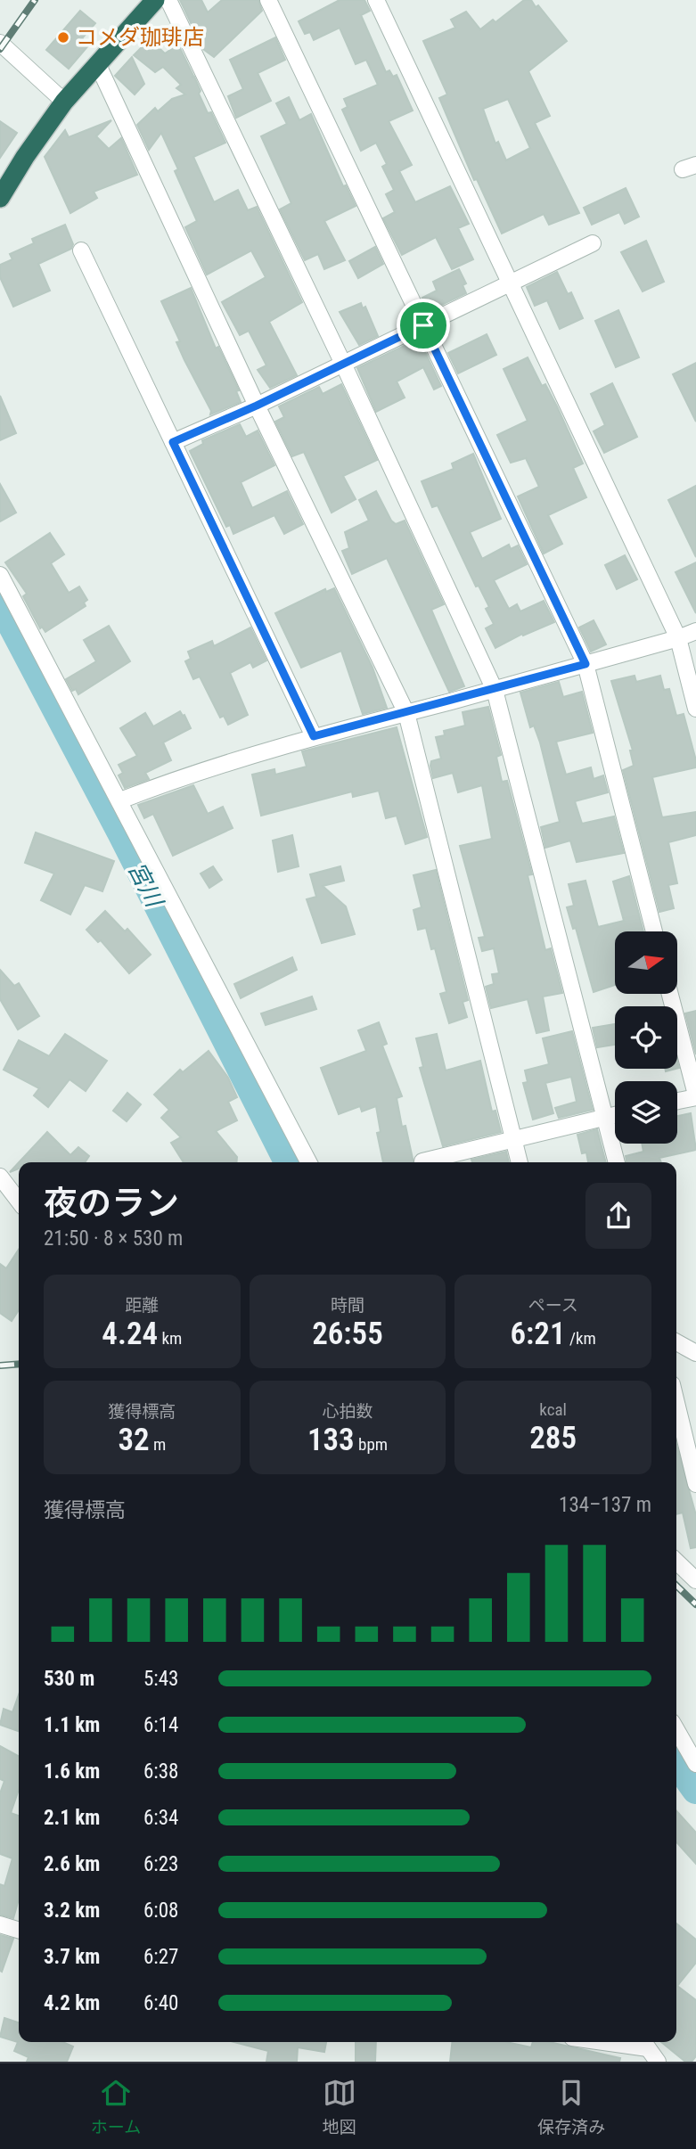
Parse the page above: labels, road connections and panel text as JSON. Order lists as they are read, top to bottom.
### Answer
{
  "water": ["宮川"],
  "places": ["コメダ珈琲店"],
  "north": "right",
  "page": {
    "heading": ["夜のラン", "21:50 · 8 × 530 m"],
    "stats": [
      ["距離", "4.24 km"],
      ["時間", "26:55"],
      ["ペース", "6:21 /km"],
      ["獲得標高", "32 m"],
      ["心拍数", "133 bpm"],
      ["kcal", "285"]
    ],
    "chart": ["獲得標高", "134–137 m"],
    "list": [
      {
        "name": "530 m",
        "note": "5:43"
      },
      {
        "name": "1.1 km",
        "note": "6:14"
      },
      {
        "name": "1.6 km",
        "note": "6:38"
      },
      {
        "name": "2.1 km",
        "note": "6:34"
      },
      {
        "name": "2.6 km",
        "note": "6:23"
      },
      {
        "name": "3.2 km",
        "note": "6:08"
      },
      {
        "name": "3.7 km",
        "note": "6:27"
      },
      {
        "name": "4.2 km",
        "note": "6:40"
      }
    ],
    "tabs": ["ホーム", "地図", "保存済み"]
  }
}
